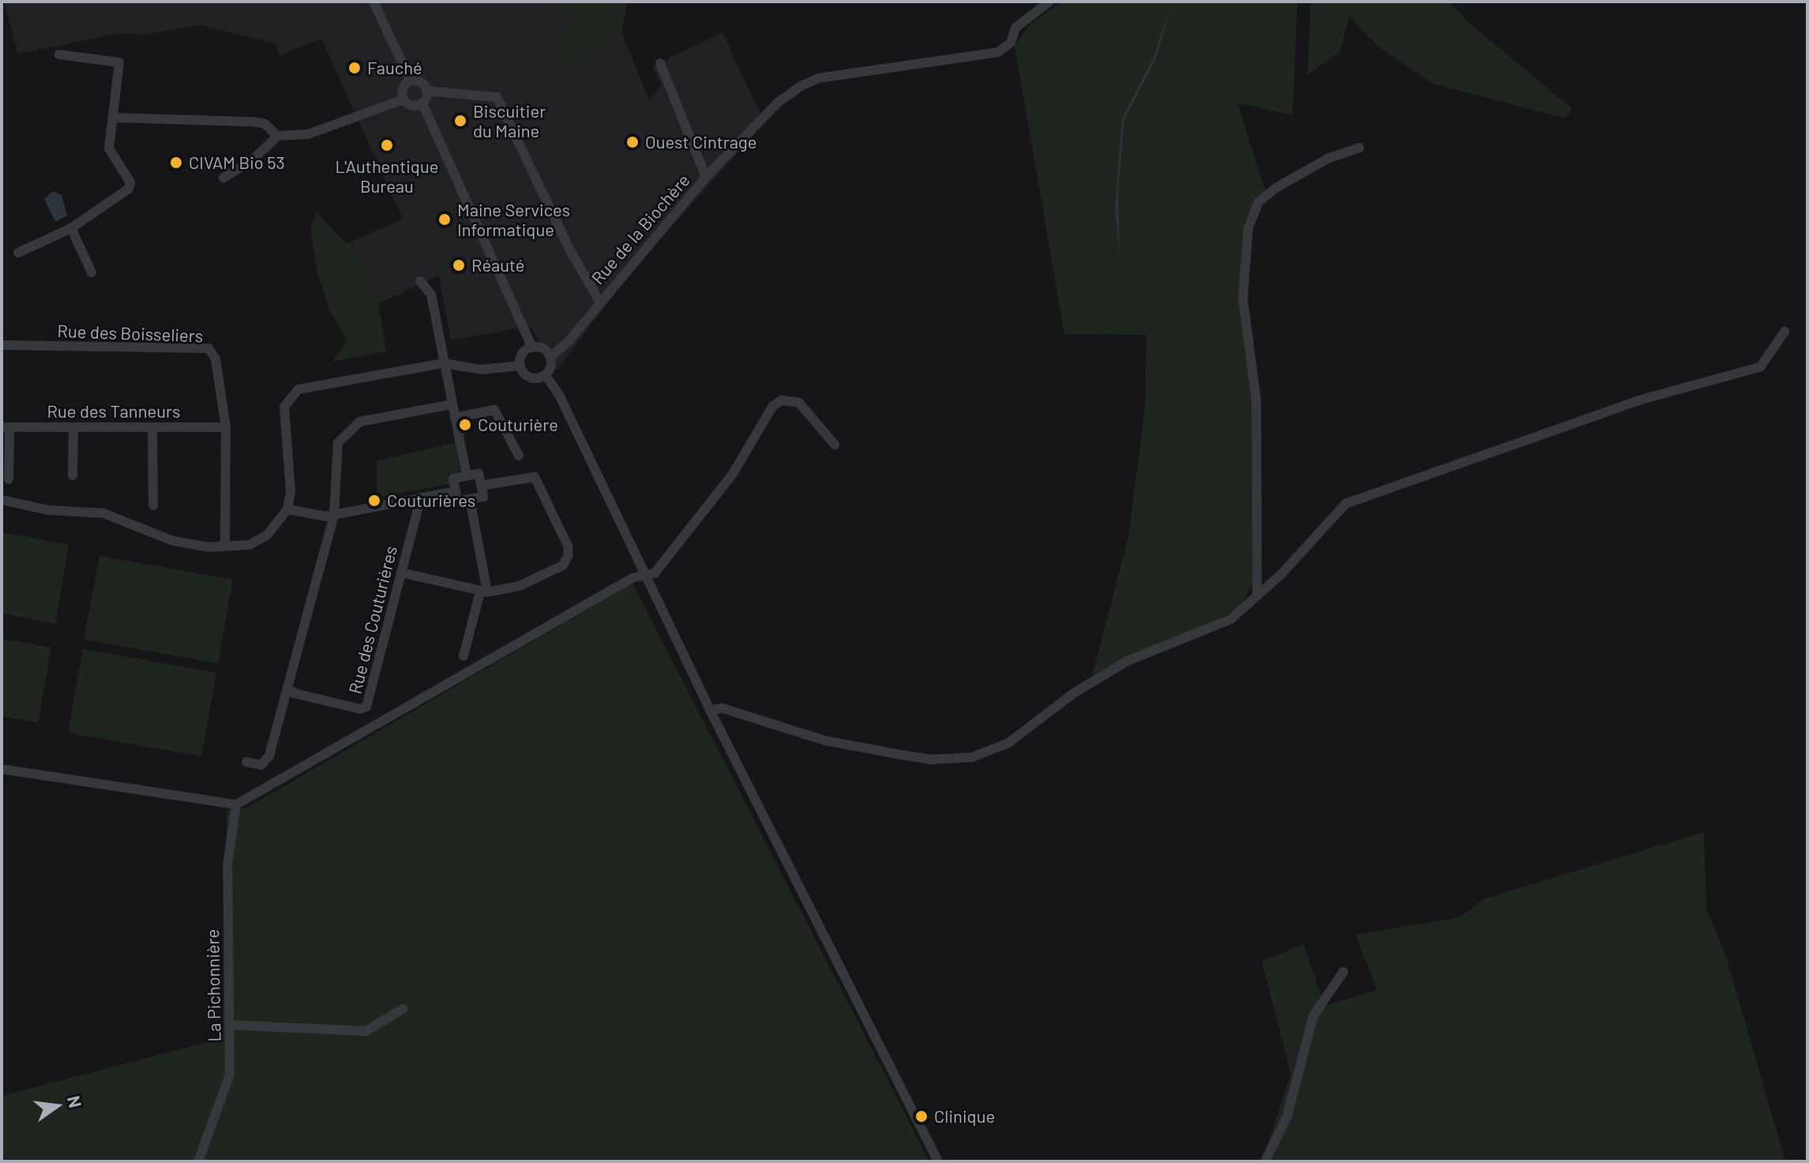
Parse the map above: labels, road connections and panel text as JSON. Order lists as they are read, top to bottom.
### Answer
{
  "streets": {
    "street": [
      "Rue de la Biochère",
      "Rue des Boisseliers",
      "Rue des Tanneurs",
      "Rue des Couturières",
      "La Pichonnière"
    ]
  },
  "crossings": [
    ["Rue des Boisseliers", "Rue des Tanneurs"]
  ],
  "places": [
    "Fauché",
    "Biscuitier du Maine",
    "Ouest Cintrage",
    "L'Authentique Bureau",
    "CIVAM Bio 53",
    "Maine Services Informatique",
    "Réauté",
    "Couturière",
    "Couturières",
    "Clinique"
  ],
  "north": "right"
}
